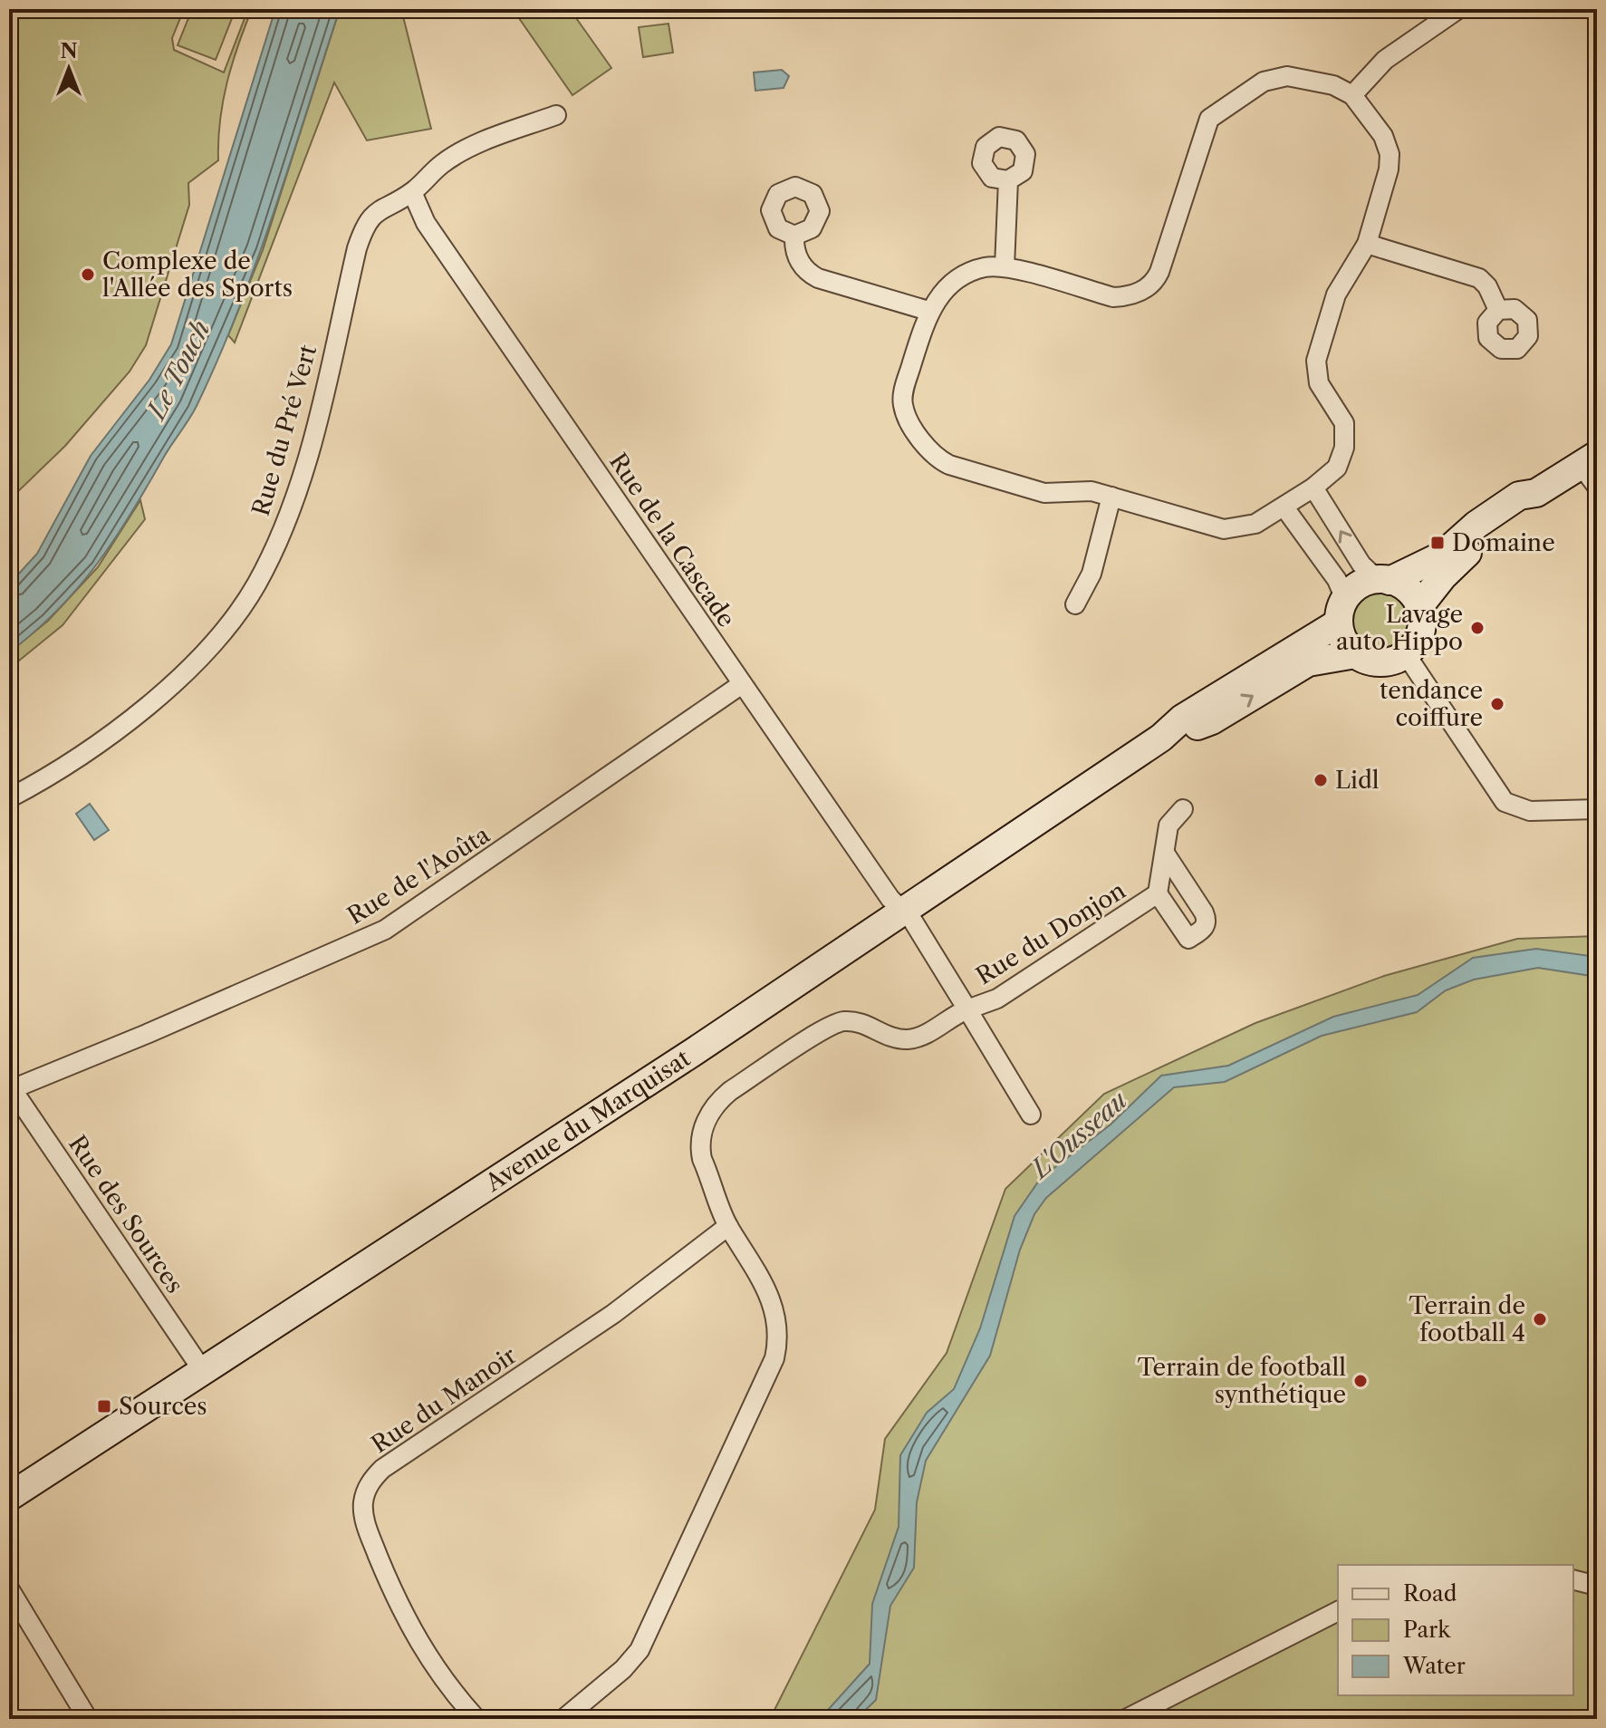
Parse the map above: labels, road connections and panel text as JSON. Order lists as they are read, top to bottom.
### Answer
{
  "streets": {
    "main road": ["Avenue du Marquisat"],
    "street": [
      "Rue du Pré Vert",
      "Rue de la Cascade",
      "Rue de l'Aoûta",
      "Rue du Donjon",
      "Rue des Sources",
      "Rue du Manoir"
    ]
  },
  "crossings": [
    ["Rue du Pré Vert", "Rue de la Cascade"],
    ["Rue de la Cascade", "Rue de l'Aoûta"],
    ["Rue de la Cascade", "Avenue du Marquisat"],
    ["Rue de l'Aoûta", "Rue des Sources"],
    ["Avenue du Marquisat", "Rue des Sources"]
  ],
  "water": ["Le Touch", "L'Ousseau"],
  "places": {
    "other": [
      "Complexe de l'Allée des Sports",
      "Lavage auto Hippo",
      "tendance coiffure",
      "Lidl",
      "Terrain de football 4",
      "Terrain de football synthétique"
    ],
    "transit": ["Domaine", "Sources"]
  },
  "legend": ["Road", "Park", "Water"],
  "north": "top"
}
